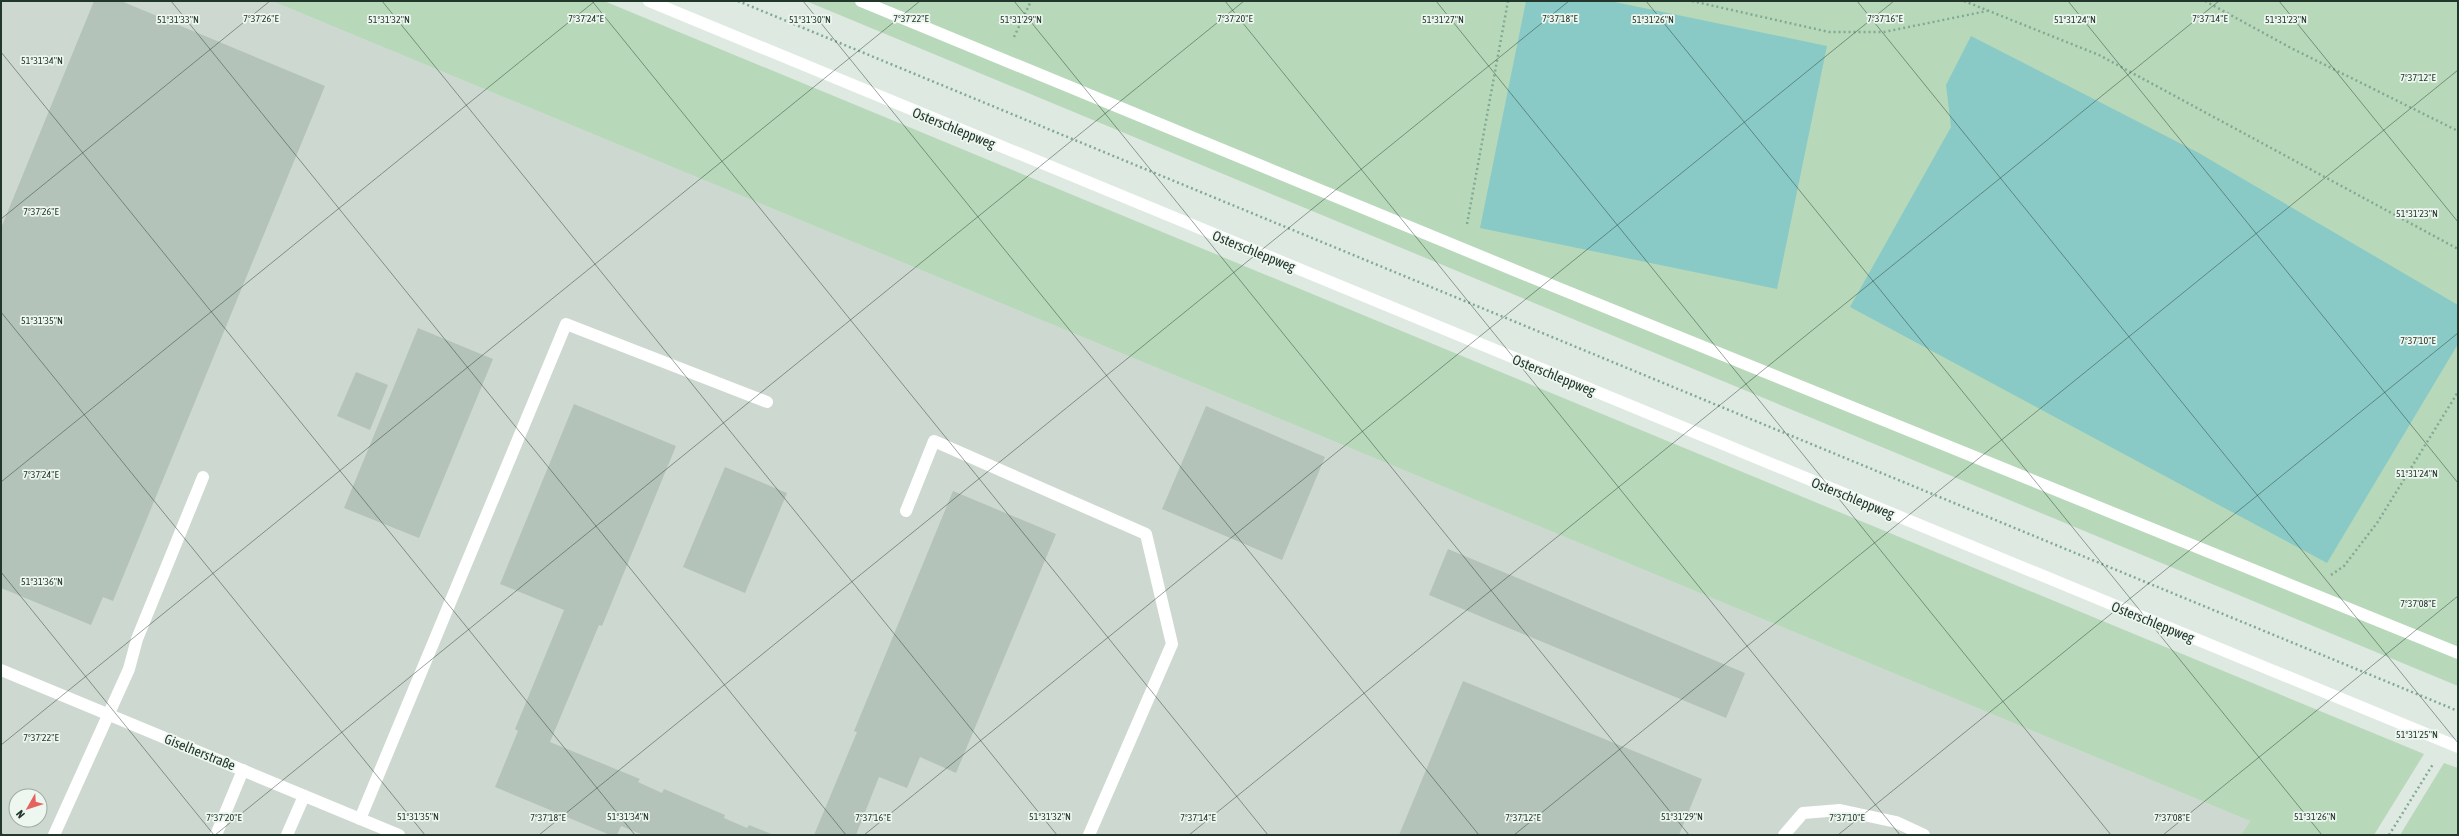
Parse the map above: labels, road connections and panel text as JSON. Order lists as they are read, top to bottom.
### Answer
{
  "streets": {
    "street": ["Osterschleppweg", "Giselherstraße"]
  },
  "north": "bottom left",
  "coordinates": [
    "7°37'26\"E",
    "7°37'24\"E",
    "7°37'22\"E",
    "7°37'20\"E",
    "7°37'18\"E",
    "7°37'16\"E",
    "7°37'14\"E",
    "51°31'32\"N",
    "51°31'24\"N",
    "51°31'33\"N",
    "51°31'30\"N",
    "51°31'29\"N",
    "51°31'27\"N",
    "51°31'26\"N",
    "51°31'23\"N",
    "51°31'34\"N",
    "7°37'12\"E",
    "51°31'35\"N",
    "7°37'10\"E",
    "51°31'36\"N",
    "7°37'08\"E",
    "51°31'25\"N"
  ]
}
